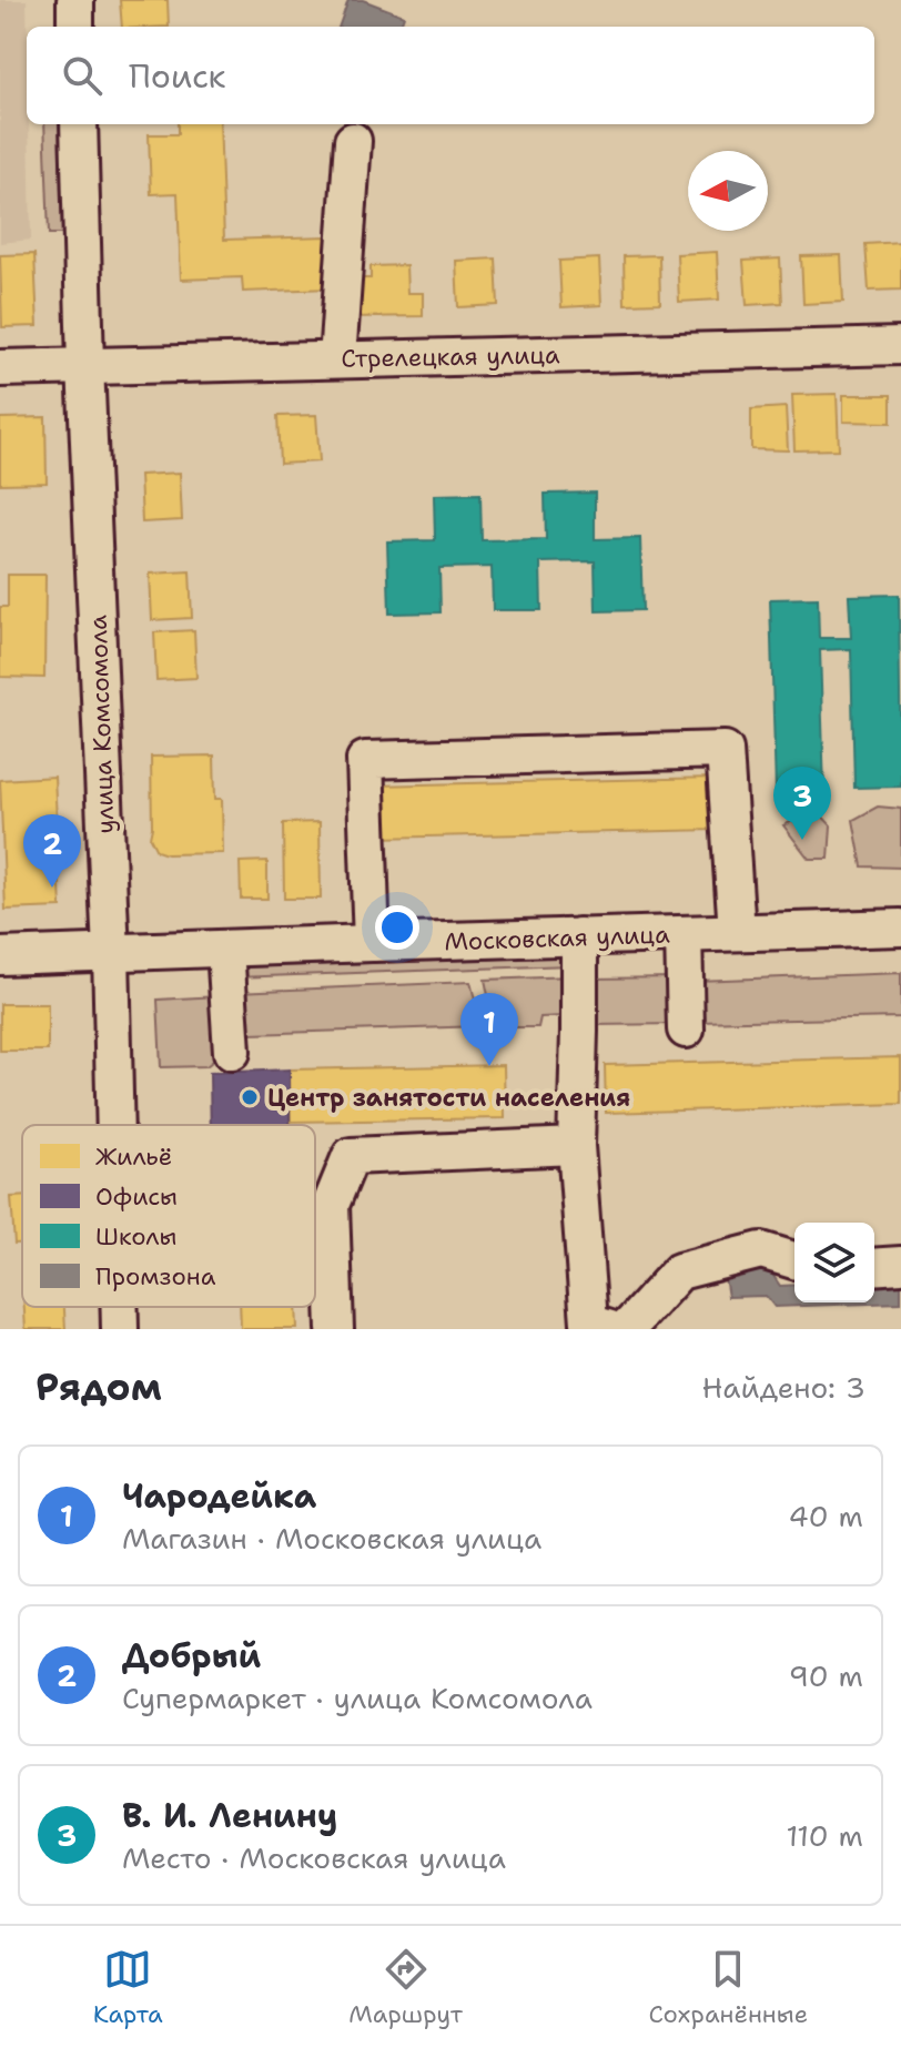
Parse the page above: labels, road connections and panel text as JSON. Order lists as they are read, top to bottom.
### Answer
{
  "streets": {
    "street": ["Стрелецкая улица", "улица Комсомола", "Московская улица"]
  },
  "crossings": [
    ["Стрелецкая улица", "улица Комсомола"],
    ["улица Комсомола", "Московская улица"]
  ],
  "places": ["Центр занятости населения"],
  "legend": [
    "Жильё",
    "Офисы",
    "Школы",
    "Промзона"
  ],
  "north": "left",
  "page": {
    "search": "Поиск",
    "pins": ["3", "2", "1"],
    "heading": ["Рядом", "Найдено: 3"],
    "list": [
      {
        "mark": "1",
        "name": "Чародейка",
        "note": "Магазин · Московская улица",
        "value": "40 m"
      },
      {
        "mark": "2",
        "name": "Добрый",
        "note": "Супермаркет · улица Комсомола",
        "value": "90 m"
      },
      {
        "mark": "3",
        "name": "В. И. Ленину",
        "note": "Место · Московская улица",
        "value": "110 m"
      }
    ],
    "nav": ["Карта", "Маршрут", "Сохранённые"]
  }
}
